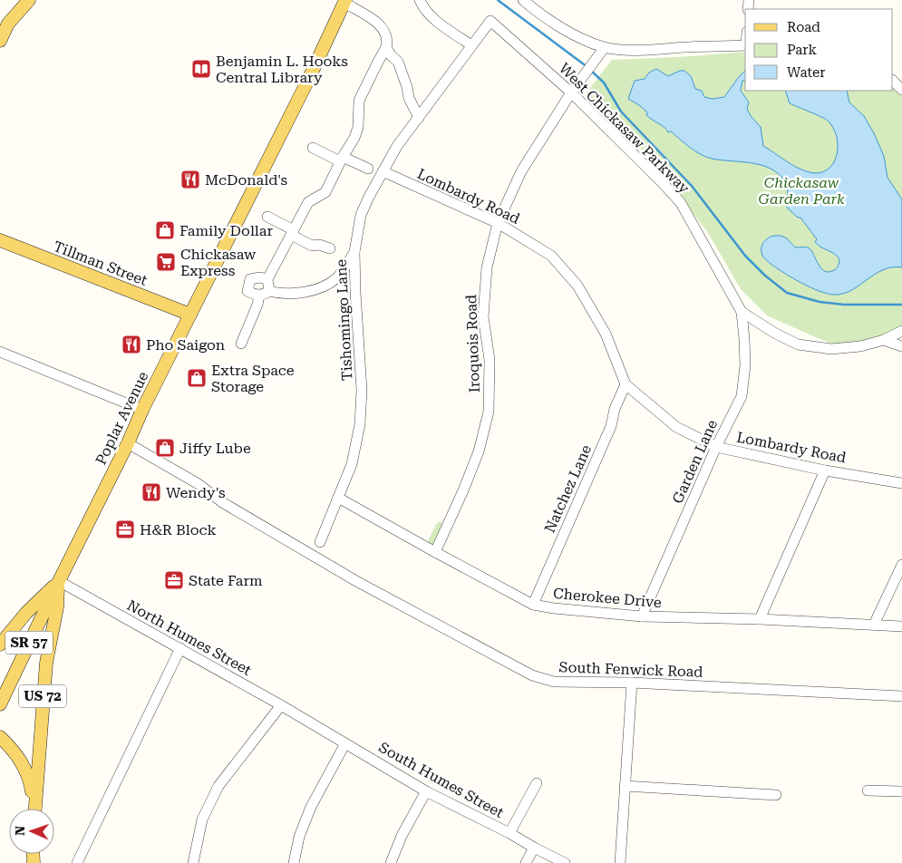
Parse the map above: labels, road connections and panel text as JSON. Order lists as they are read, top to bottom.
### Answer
{
  "streets": {
    "main road": [
      "Tillman Street",
      "Poplar Avenue",
      "SR 57",
      "US 72"
    ],
    "street": [
      "West Chickasaw Parkway",
      "Lombardy Road",
      "Tishomingo Lane",
      "Iroquois Road",
      "Garden Lane",
      "Natchez Lane",
      "Cherokee Drive",
      "North Humes Street",
      "South Fenwick Road",
      "South Humes Street"
    ]
  },
  "crossings": [
    ["West Chickasaw Parkway", "Tishomingo Lane"],
    ["West Chickasaw Parkway", "Iroquois Road"],
    ["West Chickasaw Parkway", "Garden Lane"],
    ["Lombardy Road", "Tishomingo Lane"],
    ["Lombardy Road", "Iroquois Road"],
    ["Lombardy Road", "Garden Lane"],
    ["Lombardy Road", "Natchez Lane"],
    ["Tillman Street", "Poplar Avenue"],
    ["Tishomingo Lane", "Cherokee Drive"],
    ["Iroquois Road", "Cherokee Drive"],
    ["Poplar Avenue", "North Humes Street"],
    ["Poplar Avenue", "South Fenwick Road"],
    ["Poplar Avenue", "US 72"],
    ["Garden Lane", "Cherokee Drive"],
    ["Natchez Lane", "Cherokee Drive"],
    ["North Humes Street", "US 72"],
    ["North Humes Street", "South Humes Street"]
  ],
  "parks": ["Chickasaw Garden Park"],
  "places": {
    "library": ["Benjamin L. Hooks Central Library"],
    "restaurant": ["McDonald's", "Pho Saigon", "Wendy's"],
    "shop": ["Family Dollar", "Extra Space Storage", "Jiffy Lube"],
    "supermarket": ["Chickasaw Express"],
    "office": ["H&R Block", "State Farm"]
  },
  "legend": ["Road", "Park", "Water"],
  "north": "left"
}
